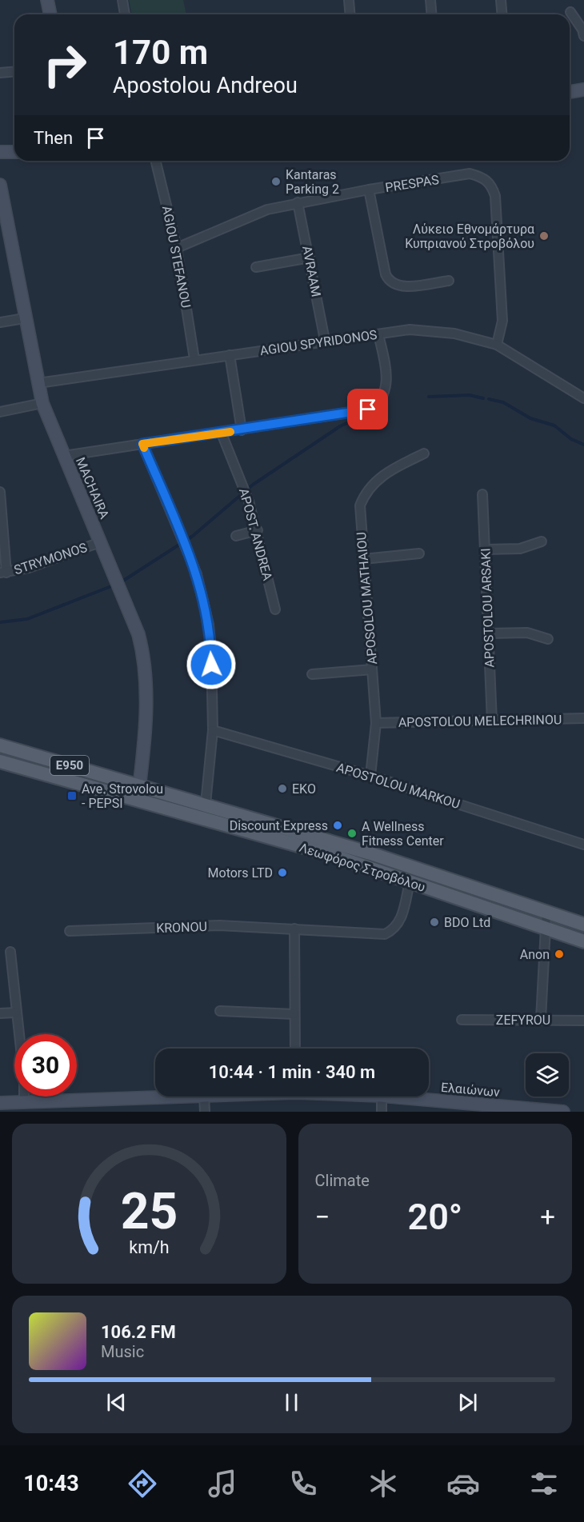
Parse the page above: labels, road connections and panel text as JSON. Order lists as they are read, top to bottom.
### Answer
{
  "streets": {
    "main road": ["E950", "Λεωφόρος Στροβόλου"],
    "street": [
      "PRESPAS",
      "AGIOU STEFANOU",
      "AVRAAM",
      "AGIOU SPYRIDONOS",
      "MACHAIRA",
      "APOST. ANDREA",
      "STRYMONOS",
      "APOSOLOU MATHAIOU",
      "APOSTOLOU ARSAKI",
      "APOSTOLOU MELECHRINOU",
      "APOSTOLOU MARKOU",
      "KRONOU",
      "ZEFYROU",
      "Ελαιώνων"
    ]
  },
  "crossings": [
    ["PRESPAS", "AGIOU STEFANOU"],
    ["PRESPAS", "AVRAAM"],
    ["PRESPAS", "AGIOU SPYRIDONOS"],
    ["AGIOU STEFANOU", "AGIOU SPYRIDONOS"],
    ["AVRAAM", "AGIOU SPYRIDONOS"],
    ["AGIOU SPYRIDONOS", "MACHAIRA"],
    ["MACHAIRA", "STRYMONOS"],
    ["MACHAIRA", "Λεωφόρος Στροβόλου"],
    ["APOSOLOU MATHAIOU", "APOSTOLOU MELECHRINOU"],
    ["APOSOLOU MATHAIOU", "APOSTOLOU MARKOU"],
    ["APOSTOLOU ARSAKI", "APOSTOLOU MELECHRINOU"],
    ["Λεωφόρος Στροβόλου", "KRONOU"]
  ],
  "places": {
    "other": [
      "Kantaras Parking 2",
      "Λύκειο Εθνομάρτυρα Κυπριανού Στροβόλου",
      "EKO",
      "Discount Express",
      "A Wellness Fitness Center",
      "Motors LTD",
      "BDO Ltd",
      "Anon"
    ],
    "transit": ["Ave. Strovolou - PEPSI"]
  },
  "page": {
    "turn": ["170 m", "Apostolou Andreou"],
    "then": "Then",
    "limit": "30",
    "trip": "10:44 · 1 min · 340 m",
    "tile": "Climate",
    "heat": ["−", "20°", "+"],
    "song": ["106.2 FM", "Music"],
    "tabs": "10:43",
    "gauge": ["25", "km/h"]
  }
}
